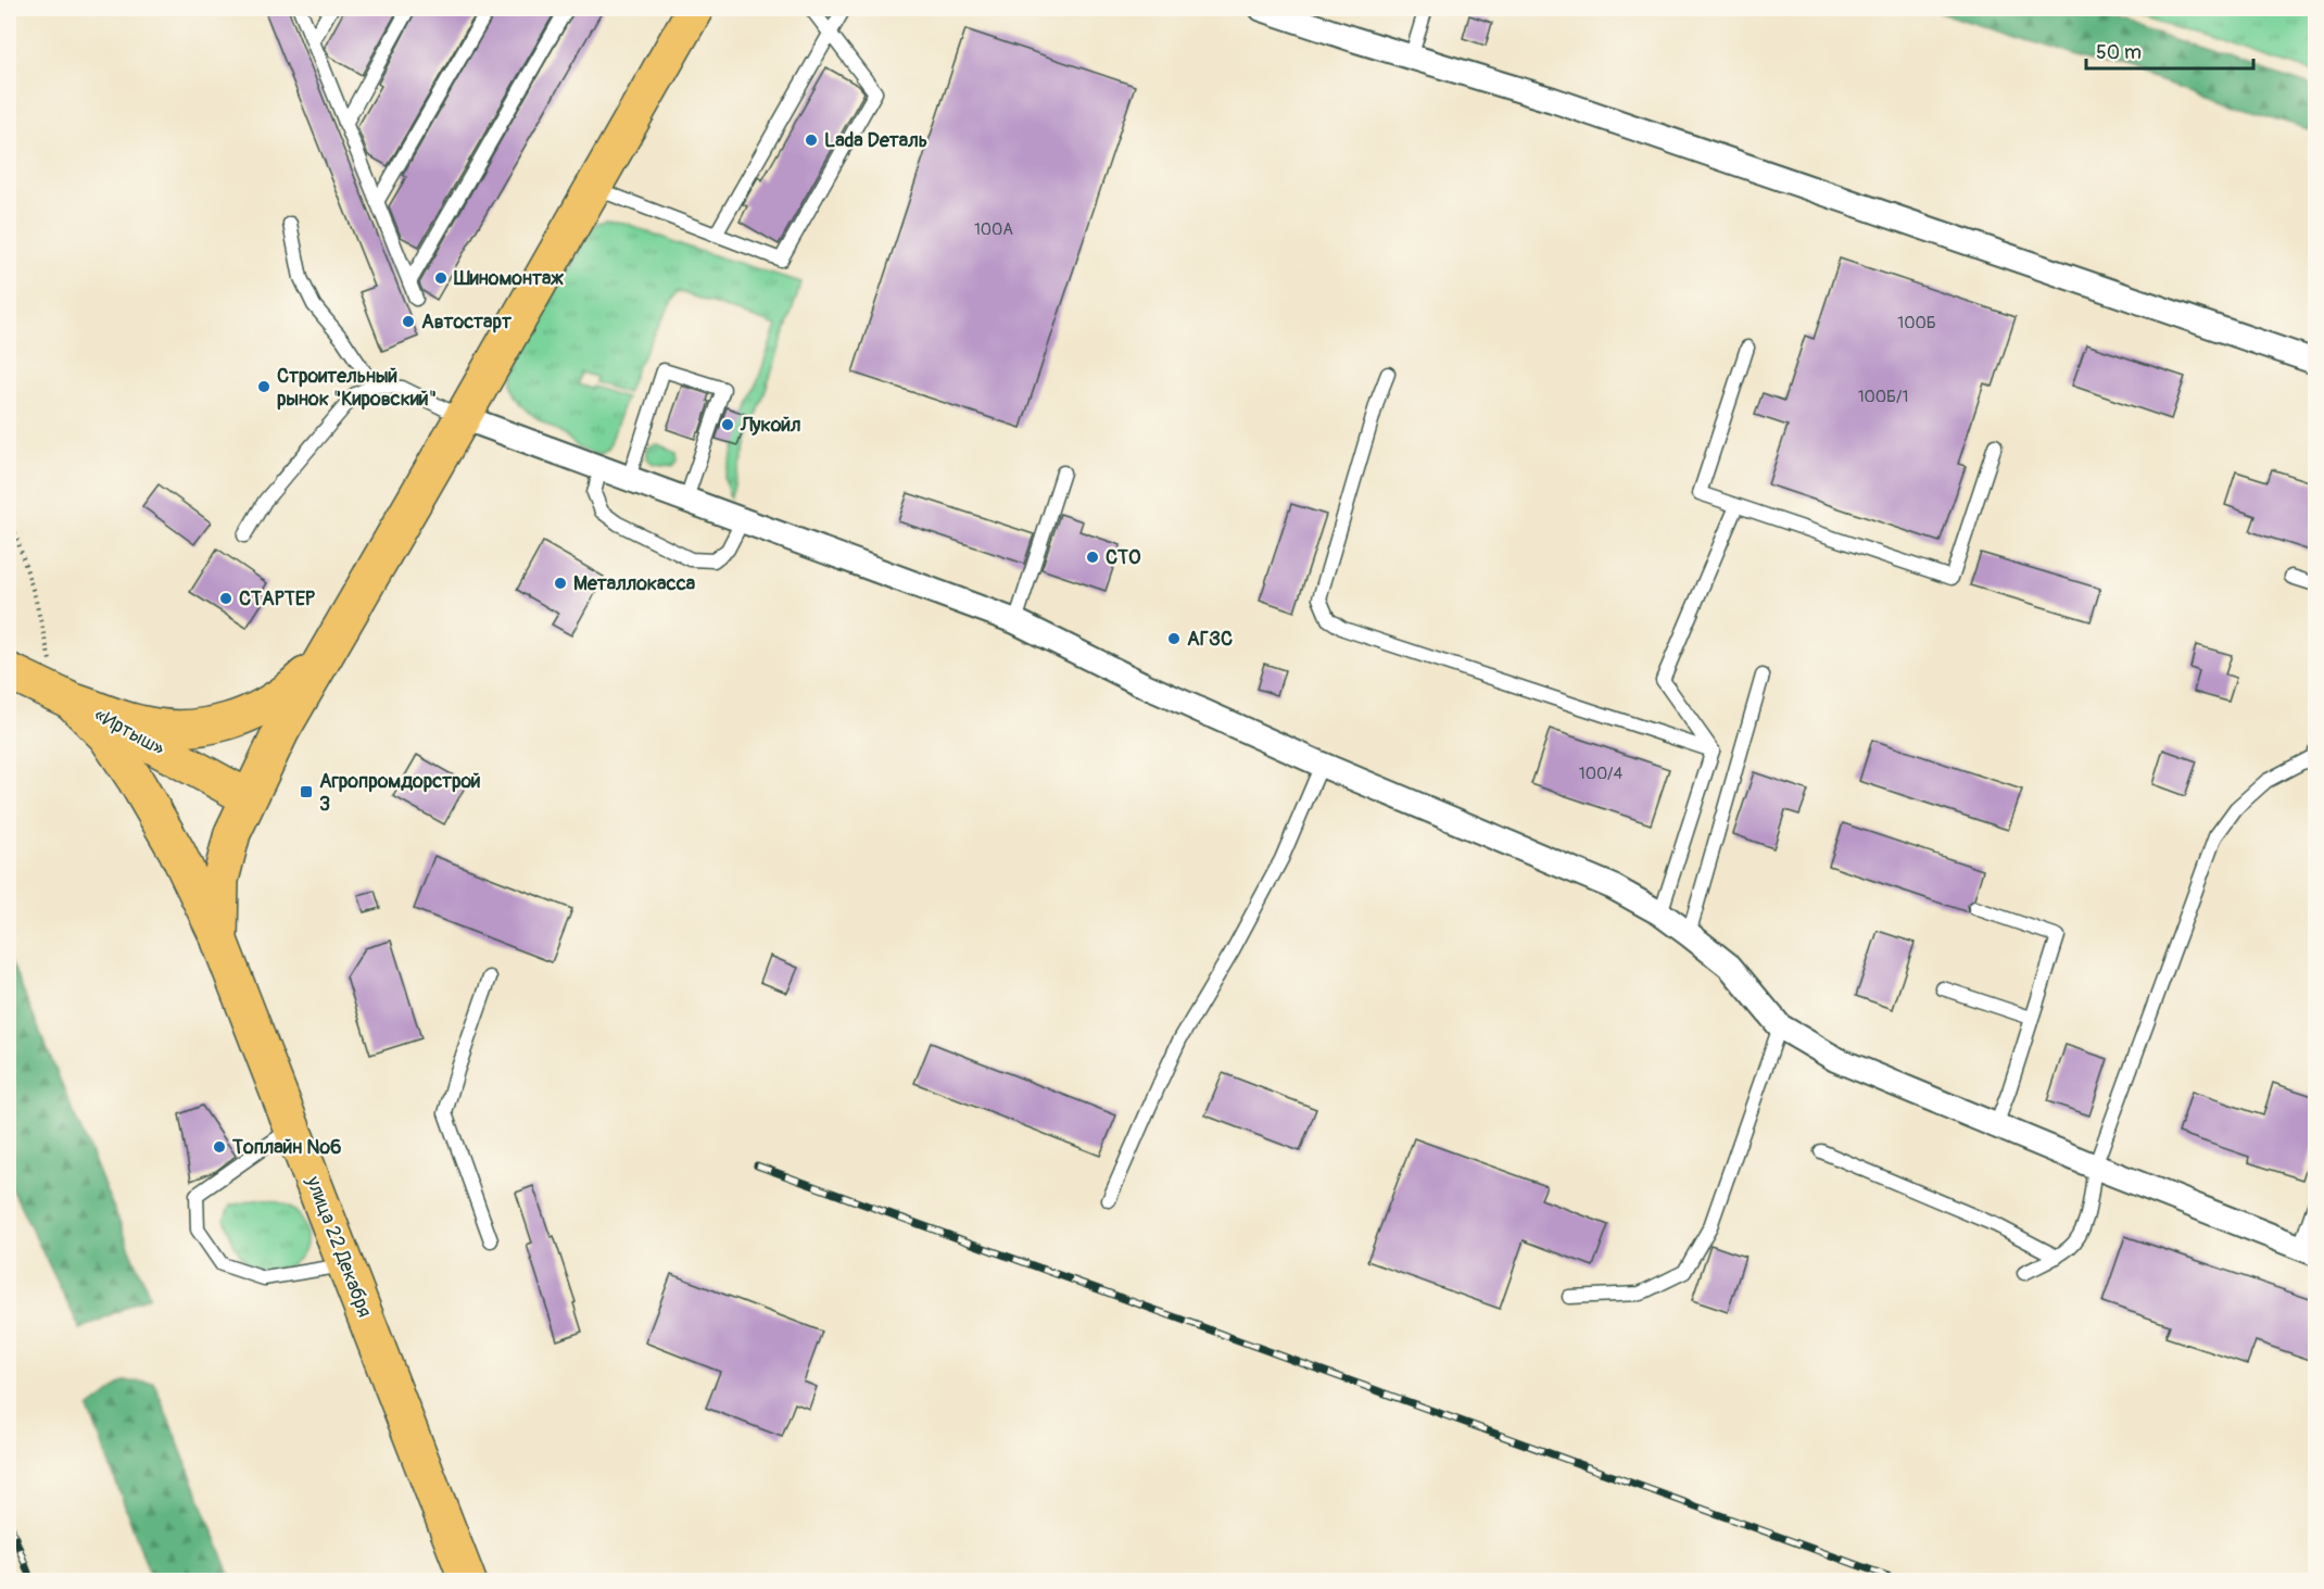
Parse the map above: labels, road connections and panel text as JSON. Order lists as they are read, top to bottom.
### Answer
{
  "streets": {
    "main road": ["«Иртыш»", "улица 22 Декабря"]
  },
  "crossings": [
    ["«Иртыш»", "улица 22 Декабря"]
  ],
  "places": {
    "other": [
      "Lada Dеталь",
      "Шиномонтаж",
      "Автостарт",
      "Строительный рынок \"Кировский\"",
      "Лукойл",
      "СТО",
      "Металлокасса",
      "СТАРТЕР",
      "АГЗС",
      "Топлайн №6"
    ],
    "transit": ["Агропромдорстрой 3"]
  },
  "house_numbers": [
    "100А",
    "100Б",
    "100Б/1",
    "100/4"
  ],
  "scale_bar": "50 m"
}
